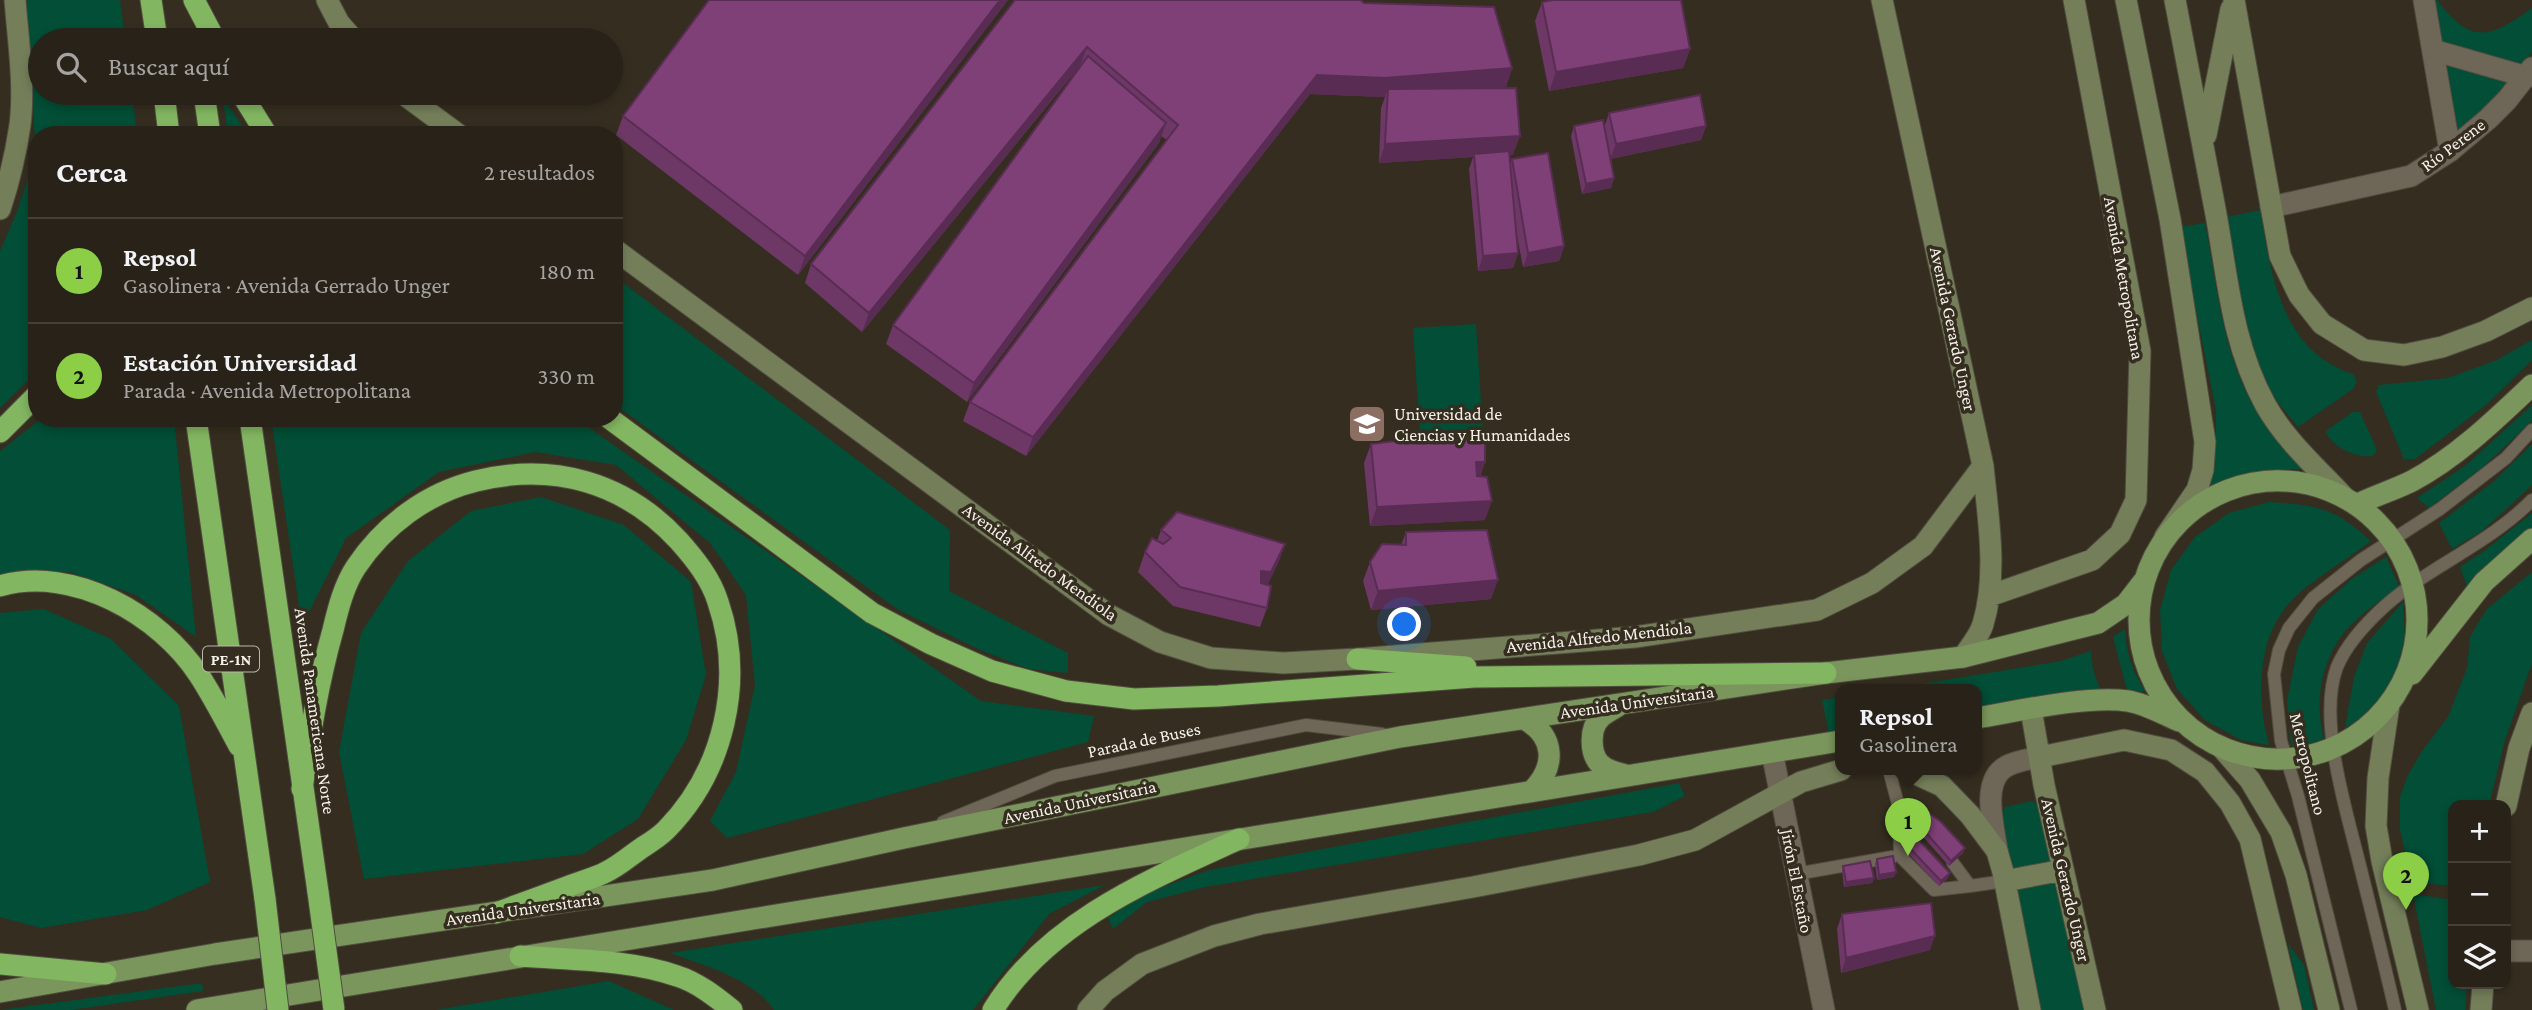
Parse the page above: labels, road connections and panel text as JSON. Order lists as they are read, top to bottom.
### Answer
{
  "streets": {
    "highway": ["PE-1N", "Avenida Panamericana Norte"],
    "main road": ["Avenida Universitaria"],
    "street": [
      "Río Perene",
      "Avenida Metropolitana",
      "Avenida Gerardo Unger",
      "Avenida Alfredo Mendiola",
      "Jirón El Estaño"
    ],
    "lane": ["Parada de Buses", "Metropolitano"]
  },
  "crossings": [
    ["Avenida Metropolitana", "Avenida Gerardo Unger"],
    ["Avenida Gerardo Unger", "Avenida Alfredo Mendiola"],
    ["Avenida Gerardo Unger", "Avenida Universitaria"],
    ["Avenida Universitaria", "Parada de Buses"]
  ],
  "places": {
    "school or university": ["Universidad de Ciencias y Humanidades"]
  },
  "page": {
    "search": "Buscar aquí",
    "heading": ["Cerca", "2 resultados"],
    "list": [
      {
        "mark": "1",
        "name": "Repsol",
        "note": "Gasolinera · Avenida Gerrado Unger",
        "value": "180 m"
      },
      {
        "mark": "2",
        "name": "Estación Universidad",
        "note": "Parada · Avenida Metropolitana",
        "value": "330 m"
      }
    ],
    "popup": ["Repsol", "Gasolinera"],
    "pins": ["1", "2"],
    "map_buttons": ["+", "−"]
  }
}
